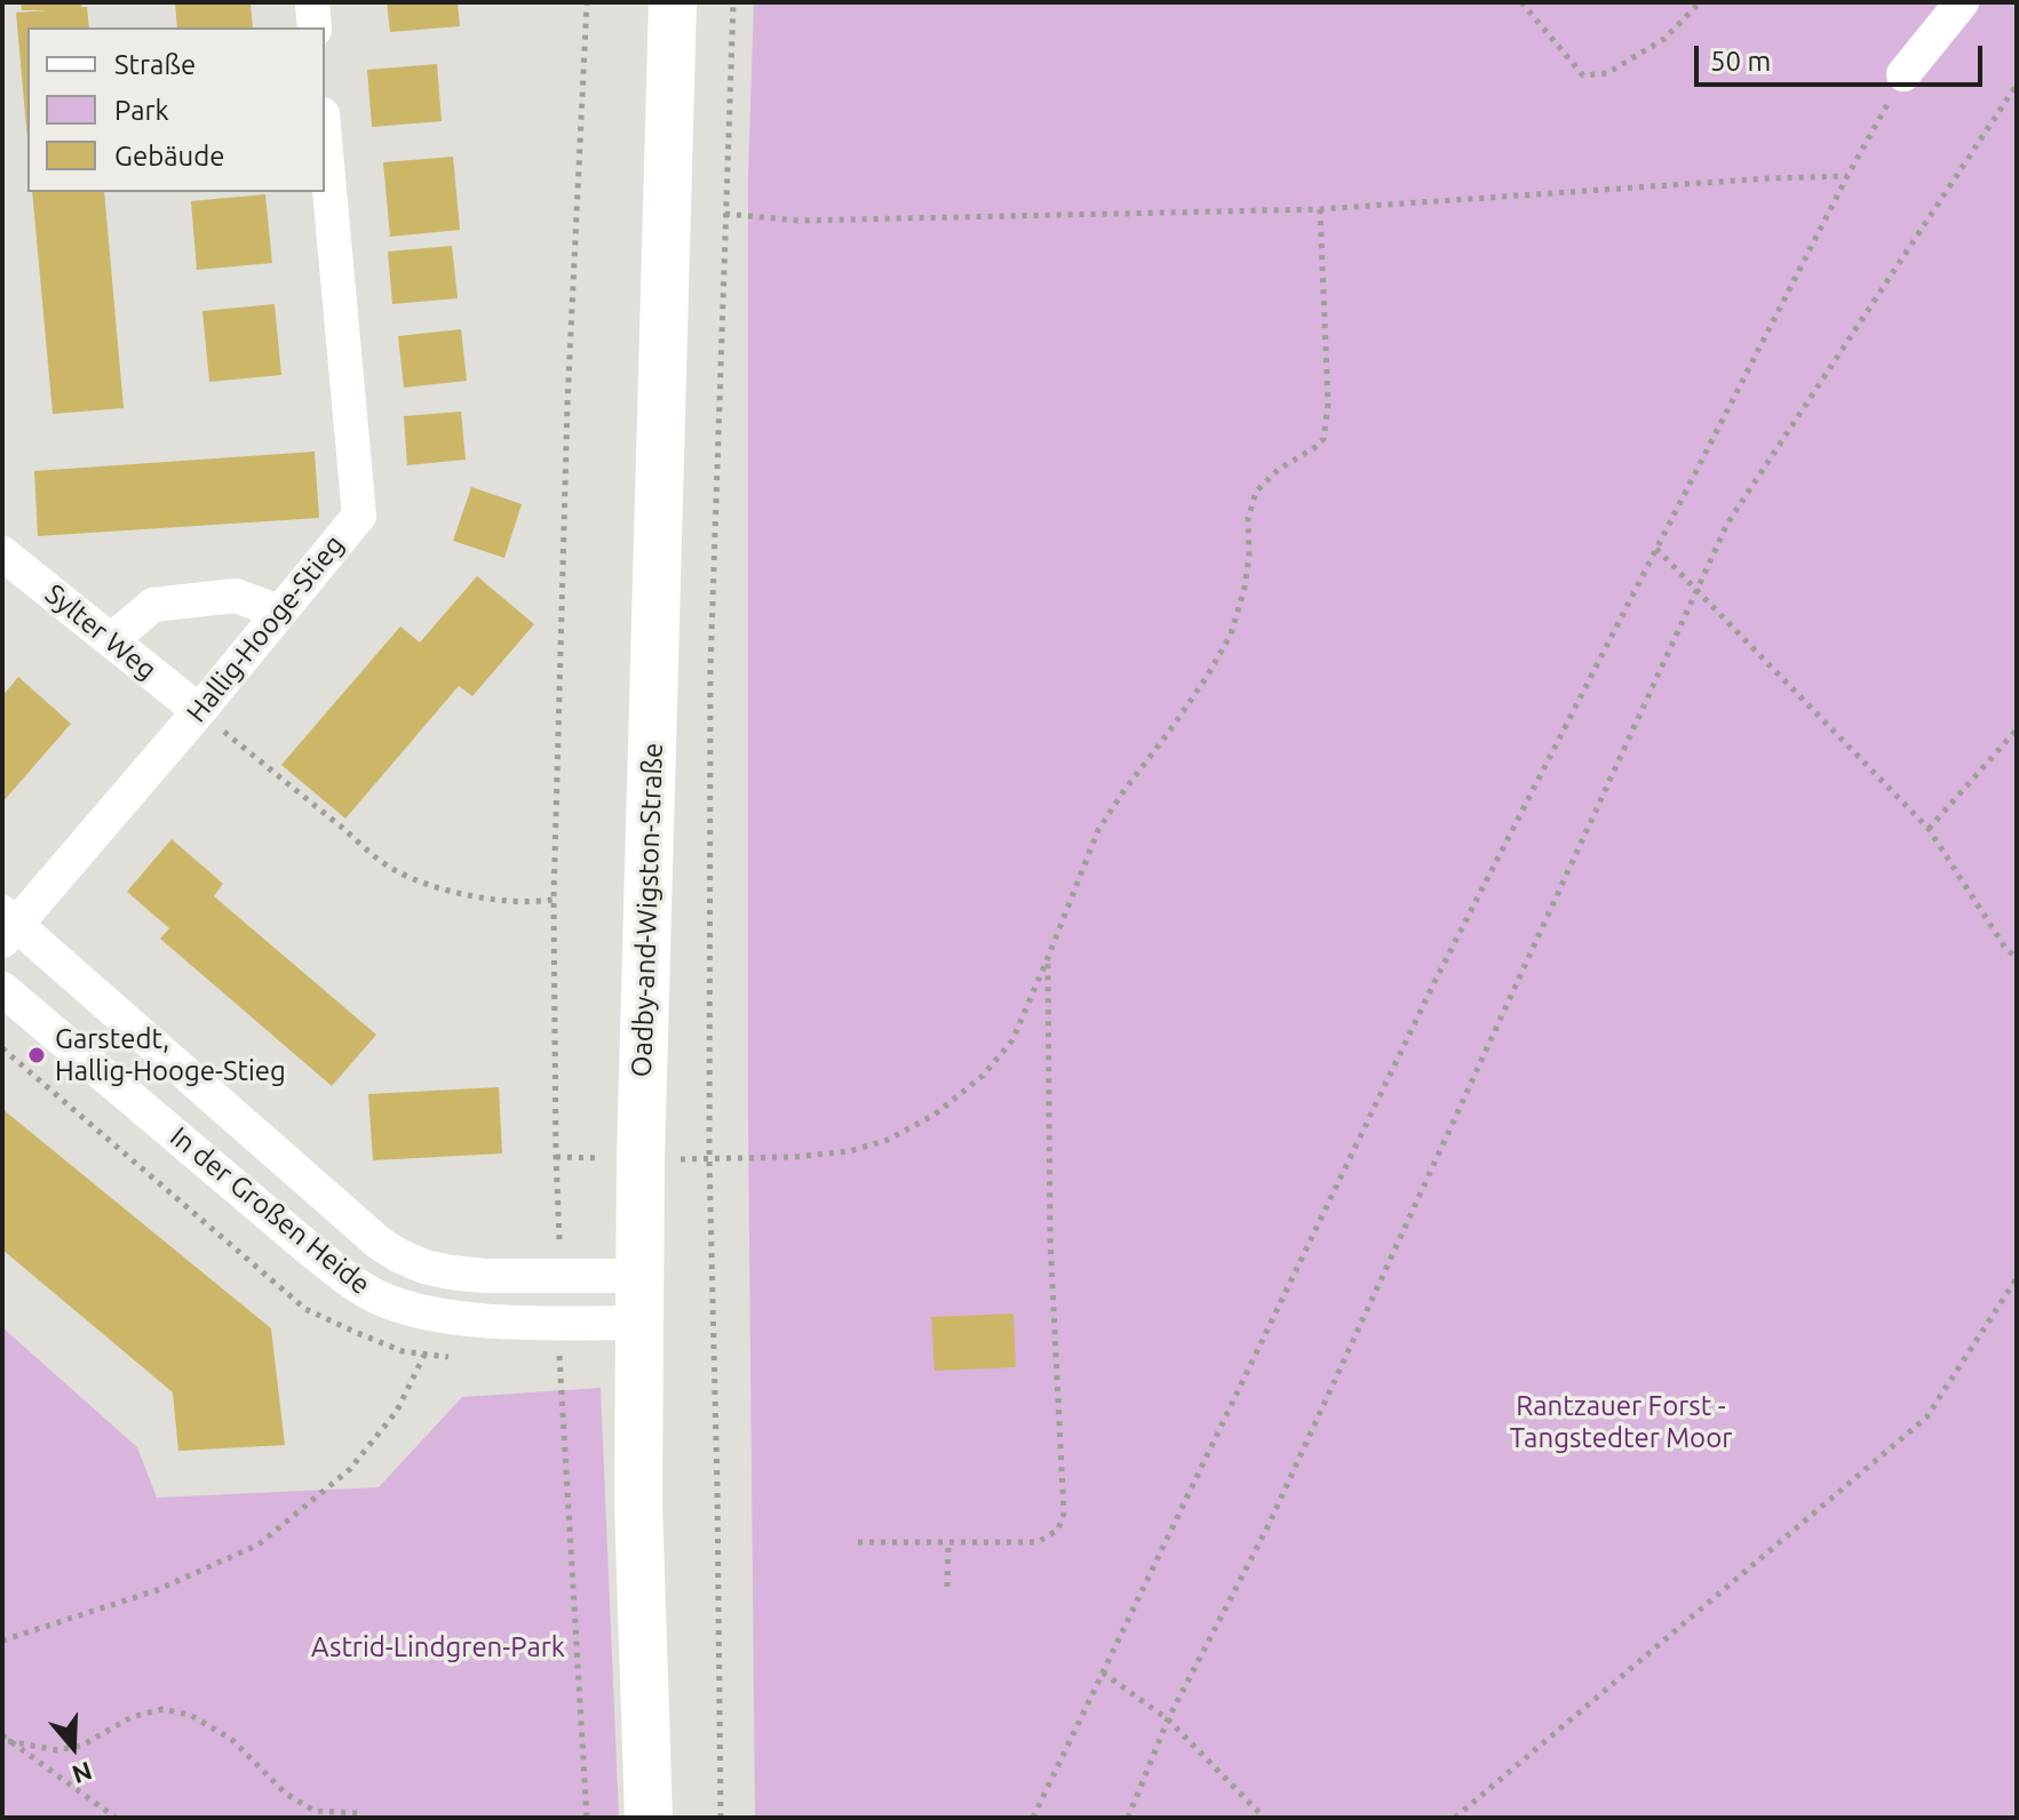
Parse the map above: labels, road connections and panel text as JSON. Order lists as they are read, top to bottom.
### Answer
{
  "streets": {
    "main road": ["Oadby-and-Wigston-Straße"],
    "street": ["Hallig-Hooge-Stieg", "Sylter Weg", "In der Großen Heide"]
  },
  "crossings": [
    ["Hallig-Hooge-Stieg", "Sylter Weg"],
    ["Hallig-Hooge-Stieg", "In der Großen Heide"],
    ["Oadby-and-Wigston-Straße", "In der Großen Heide"]
  ],
  "parks": ["Rantzauer Forst - Tangstedter Moor", "Astrid-Lindgren-Park"],
  "places": ["Garstedt, Hallig-Hooge-Stieg"],
  "legend": ["Straße", "Park", "Gebäude"],
  "scale_bar": "50 m",
  "north": "bottom"
}
